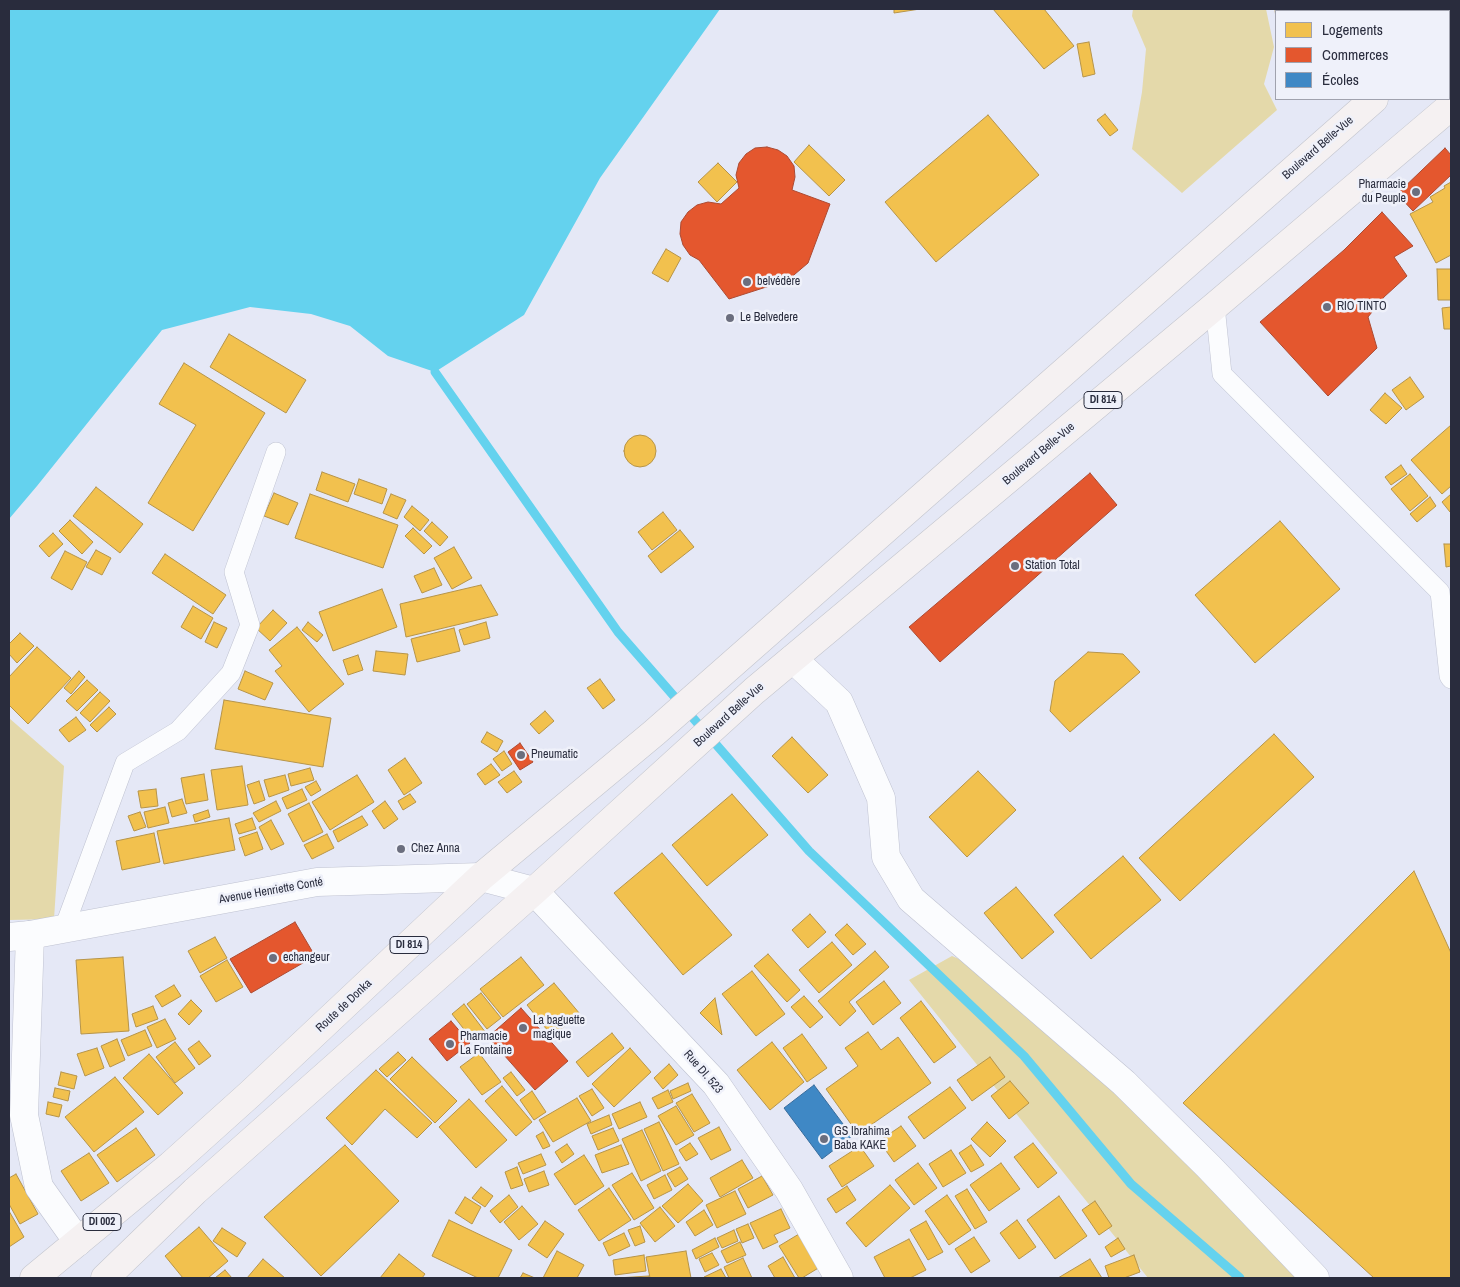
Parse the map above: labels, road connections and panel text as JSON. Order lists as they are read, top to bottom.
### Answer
{
  "streets": {
    "main road": [
      "Boulevard Belle-Vue",
      "DI 814",
      "Route de Donka",
      "DI 002"
    ],
    "street": ["Avenue Henriette Conté", "Rue DI. 523"]
  },
  "crossings": [
    ["Boulevard Belle-Vue", "Avenue Henriette Conté"],
    ["Boulevard Belle-Vue", "Route de Donka"],
    ["Boulevard Belle-Vue", "Rue DI. 523"],
    ["Avenue Henriette Conté", "Route de Donka"],
    ["Avenue Henriette Conté", "Rue DI. 523"]
  ],
  "places": [
    "Pharmacie du Peuple",
    "belvédère",
    "RIO TINTO",
    "Le Belvedere",
    "Station Total",
    "Pneumatic",
    "Chez Anna",
    "echangeur",
    "La baguette magique",
    "Pharmacie La Fontaine",
    "GS Ibrahima Baba KAKE"
  ],
  "legend": ["Logements", "Commerces", "Écoles"]
}
